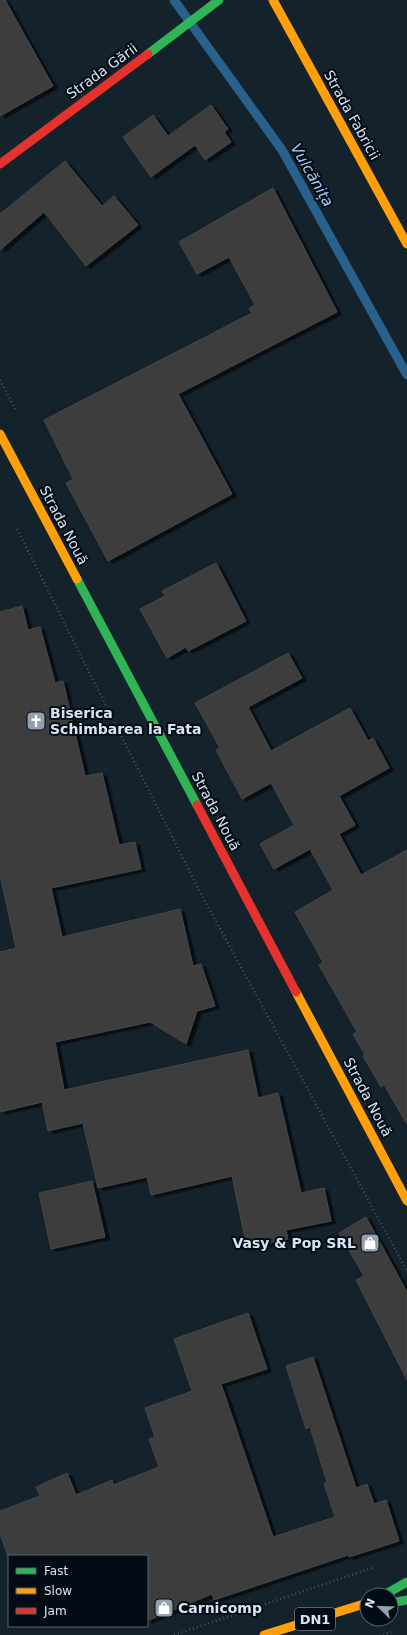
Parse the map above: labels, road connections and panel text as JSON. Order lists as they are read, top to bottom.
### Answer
{
  "streets": {
    "main road": [
      "Strada Gării",
      "Strada Fabricii",
      "Strada Nouă",
      "DN1"
    ]
  },
  "water": ["Vulcănița"],
  "places": {
    "church": ["Biserica Schimbarea la Fata"],
    "shop": ["Vasy & Pop SRL", "Carnicomp"]
  },
  "legend": ["Fast", "Slow", "Jam"],
  "north": "top left"
}
